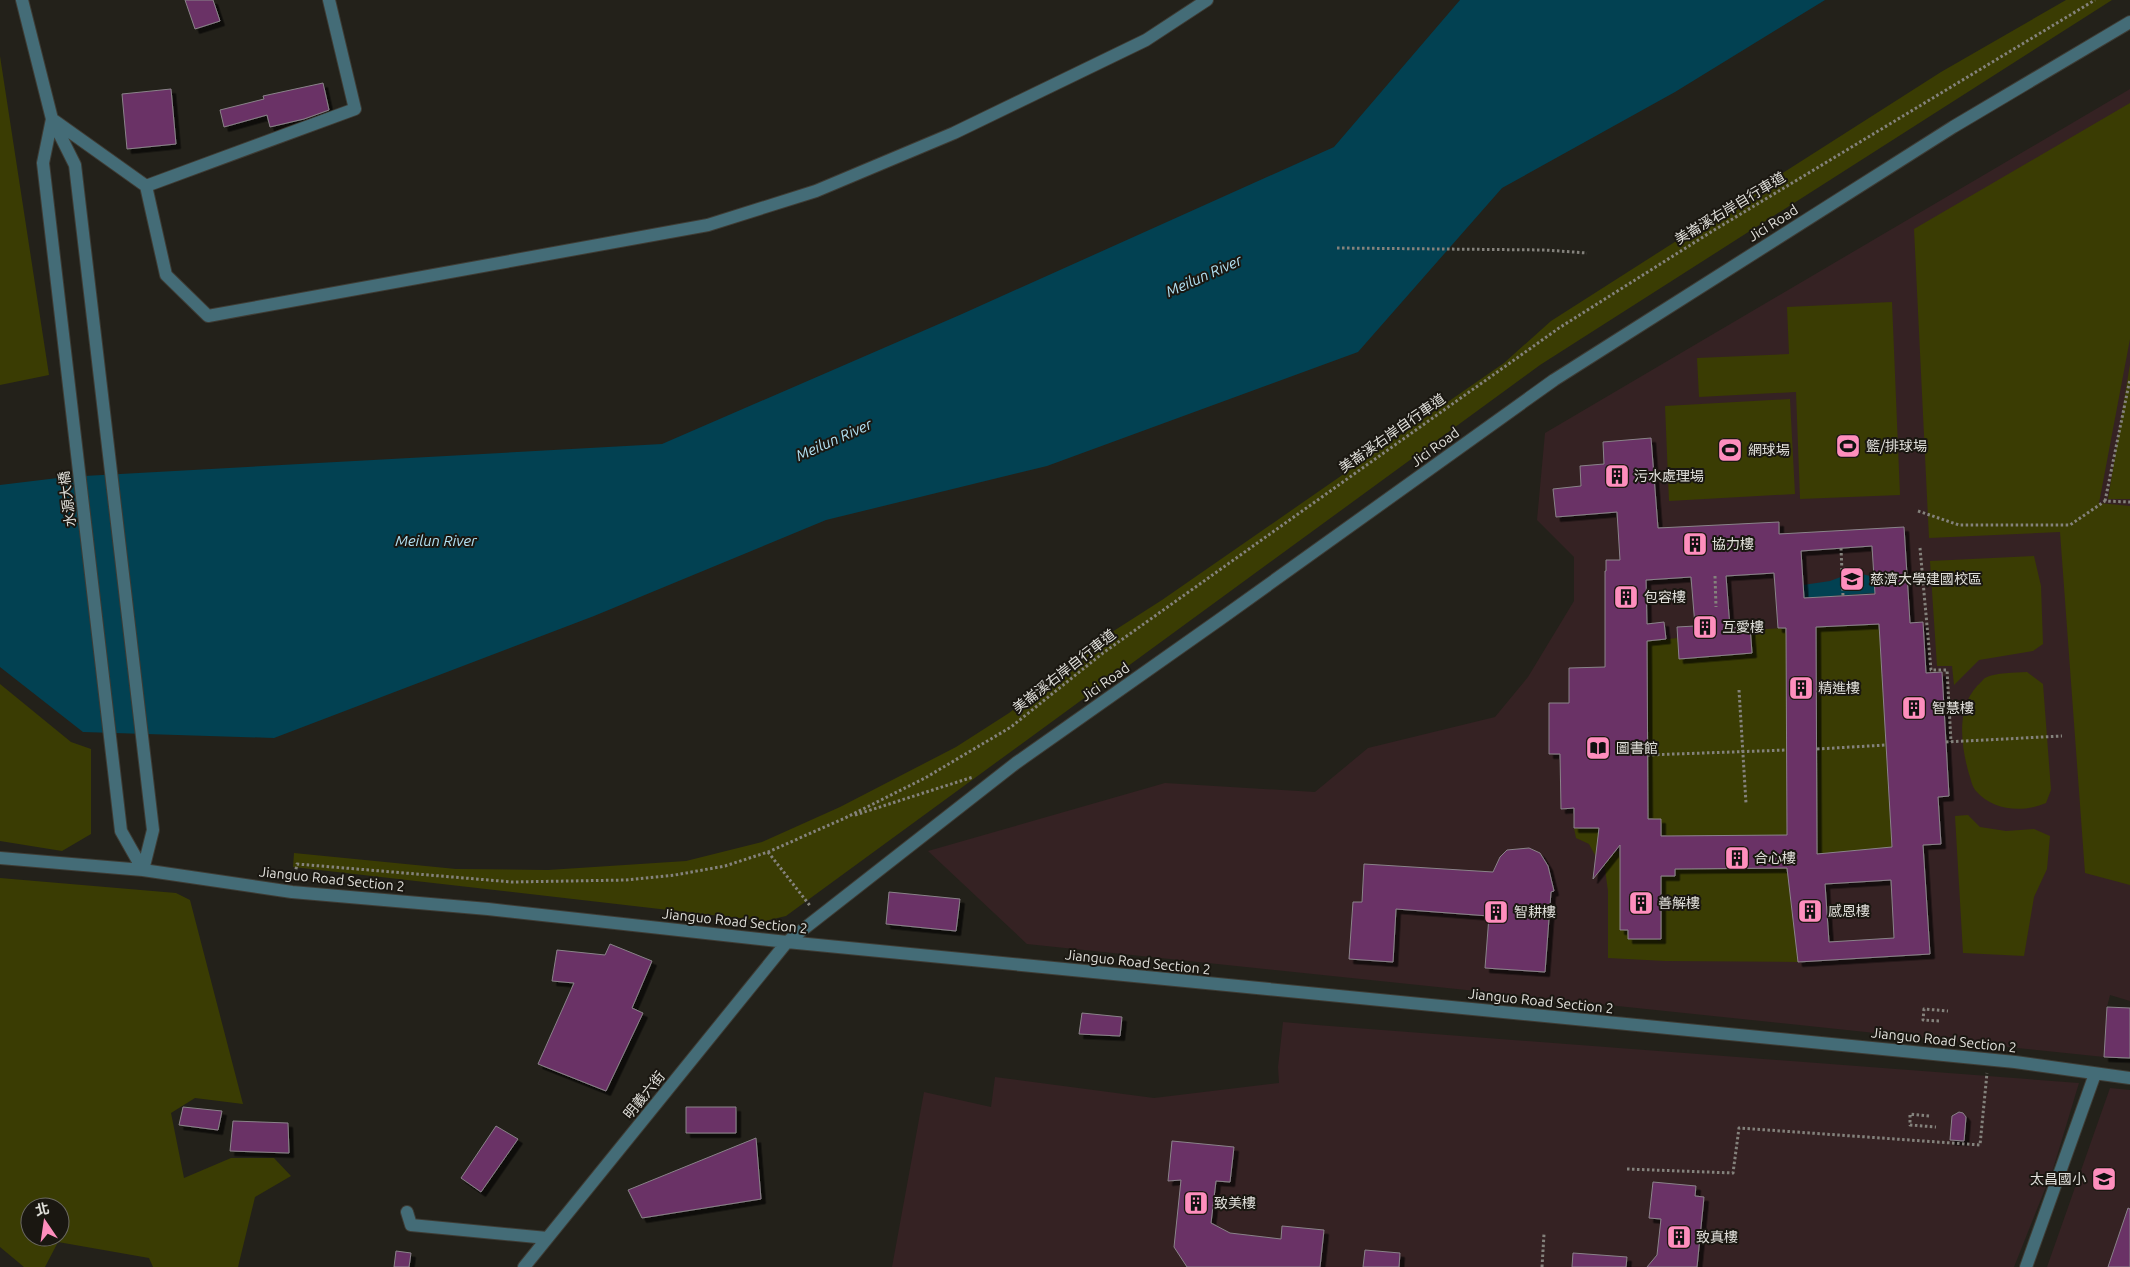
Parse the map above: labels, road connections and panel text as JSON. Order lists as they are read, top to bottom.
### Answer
{
  "streets": {
    "street": [
      "Jici Road",
      "水源大橋",
      "Jianguo Road Section 2",
      "明義六街"
    ],
    "path": ["美崙溪右岸自行車道"]
  },
  "crossings": [
    ["Jici Road", "Jianguo Road Section 2"],
    ["Jici Road", "明義六街"],
    ["水源大橋", "Jianguo Road Section 2"],
    ["Jianguo Road Section 2", "明義六街"]
  ],
  "water": ["Meilun River"],
  "places": {
    "sports": ["籃/排球場", "網球場"],
    "building": [
      "污水處理場",
      "協力樓",
      "包容樓",
      "互愛樓",
      "精進樓",
      "智慧樓",
      "合心樓",
      "善解樓",
      "感恩樓",
      "智耕樓",
      "致美樓",
      "致真樓"
    ],
    "school or university": ["慈濟大學建國校區", "太昌國小"],
    "library": ["圖書館"]
  },
  "north": "top"
}
